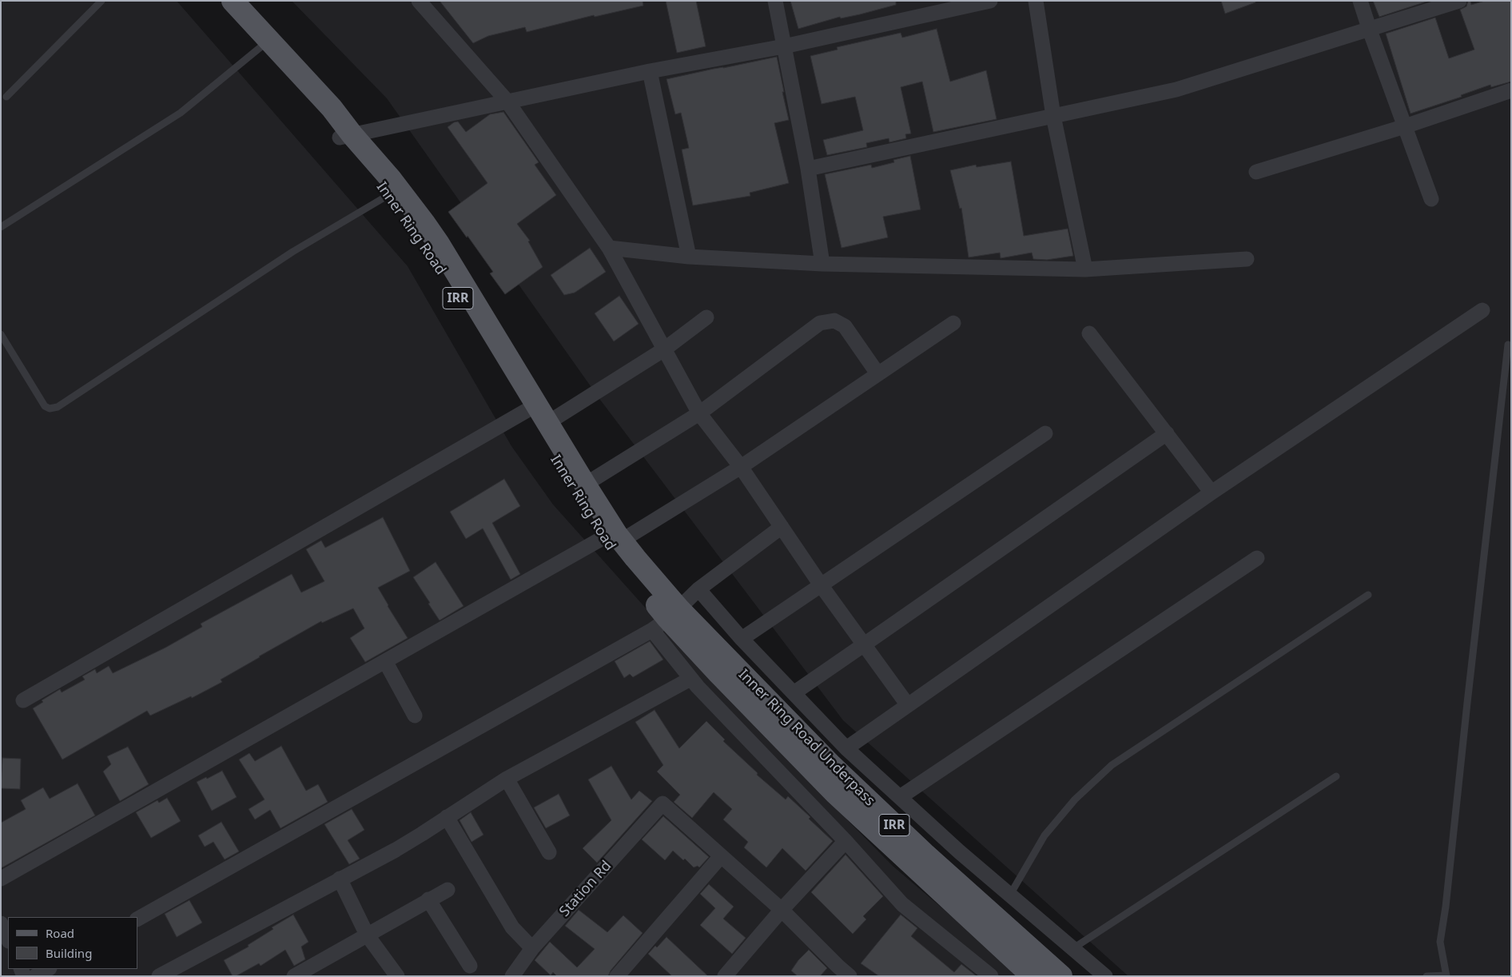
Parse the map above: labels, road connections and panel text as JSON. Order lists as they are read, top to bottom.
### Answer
{
  "streets": {
    "main road": ["Inner Ring Road", "IRR", "Inner Ring Road Underpass"],
    "street": ["Station Rd"]
  },
  "crossings": [
    ["Inner Ring Road", "Inner Ring Road Underpass"]
  ],
  "legend": ["Road", "Building"]
}
